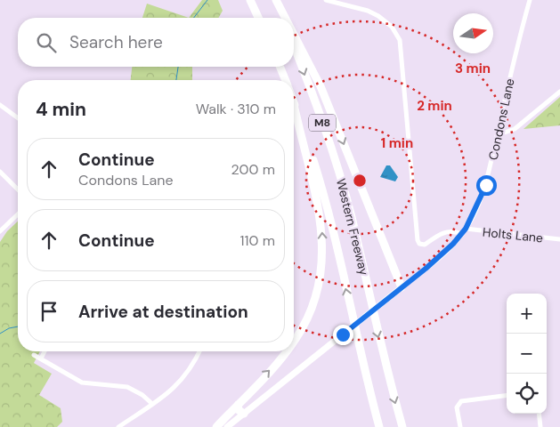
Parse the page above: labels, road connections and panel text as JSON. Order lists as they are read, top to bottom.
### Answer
{
  "streets": {
    "highway": ["M8", "Western Freeway"],
    "street": ["Condons Lane", "Holts Lane"]
  },
  "crossings": [
    ["Condons Lane", "Holts Lane"]
  ],
  "north": "right",
  "page": {
    "search": "Search here",
    "heading": ["4 min", "Walk · 310 m"],
    "list": [
      ["Continue", "Condons Lane", "200 m"],
      ["Continue", "110 m"],
      "Arrive at destination"
    ],
    "map_buttons": ["+", "−"]
  },
  "rings": ["3 min", "2 min", "1 min"]
}
